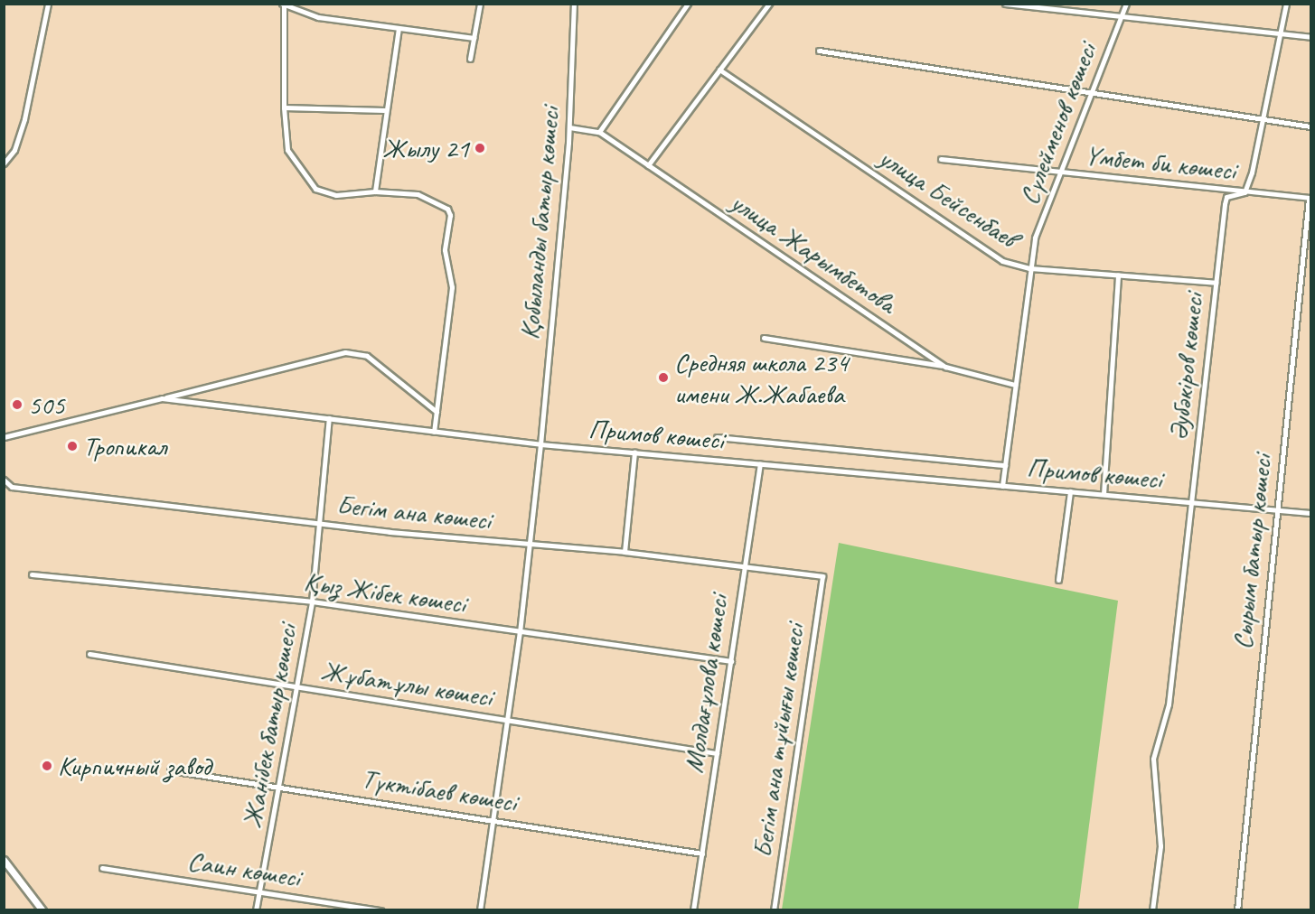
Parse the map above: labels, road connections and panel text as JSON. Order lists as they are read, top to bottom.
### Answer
{
  "streets": {
    "street": [
      "Сүлейменов көшесі",
      "Үмбет би көшесі",
      "улица Бейсенбаев",
      "Қобыланды батыр көшесі",
      "улица Жарымбетова",
      "Әубәкіров көшесі",
      "Примов көшесі",
      "Бегім ана көшесі",
      "Сырым батыр көшесі",
      "Қыз Жібек көшесі",
      "Жұбатұлы көшесі",
      "Молдағұлова көшесі",
      "Жанібек батыр көшесі",
      "Бегім ана тұйығы көшесі",
      "Түктібаев көшесі",
      "Саин көшесі"
    ]
  },
  "crossings": [
    ["Сүлейменов көшесі", "Үмбет би көшесі"],
    ["Сүлейменов көшесі", "улица Бейсенбаев"],
    ["Сүлейменов көшесі", "улица Жарымбетова"],
    ["Сүлейменов көшесі", "Примов көшесі"],
    ["Үмбет би көшесі", "Әубәкіров көшесі"],
    ["Үмбет би көшесі", "Сырым батыр көшесі"],
    ["улица Бейсенбаев", "Әубәкіров көшесі"],
    ["Қобыланды батыр көшесі", "Примов көшесі"],
    ["Қобыланды батыр көшесі", "Бегім ана көшесі"],
    ["Қобыланды батыр көшесі", "Қыз Жібек көшесі"],
    ["Қобыланды батыр көшесі", "Жұбатұлы көшесі"],
    ["Қобыланды батыр көшесі", "Түктібаев көшесі"],
    ["Әубәкіров көшесі", "Примов көшесі"],
    ["Примов көшесі", "Сырым батыр көшесі"],
    ["Примов көшесі", "Молдағұлова көшесі"],
    ["Примов көшесі", "Жанібек батыр көшесі"],
    ["Бегім ана көшесі", "Молдағұлова көшесі"],
    ["Бегім ана көшесі", "Жанібек батыр көшесі"],
    ["Бегім ана көшесі", "Бегім ана тұйығы көшесі"],
    ["Қыз Жібек көшесі", "Молдағұлова көшесі"],
    ["Қыз Жібек көшесі", "Жанібек батыр көшесі"],
    ["Жұбатұлы көшесі", "Молдағұлова көшесі"],
    ["Жұбатұлы көшесі", "Жанібек батыр көшесі"],
    ["Молдағұлова көшесі", "Түктібаев көшесі"],
    ["Жанібек батыр көшесі", "Түктібаев көшесі"],
    ["Жанібек батыр көшесі", "Саин көшесі"]
  ],
  "places": [
    "Жылу 21",
    "Средняя школа 234 имени Ж.Жабаева",
    "505",
    "Тропикал",
    "Кирпичный завод"
  ]
}
